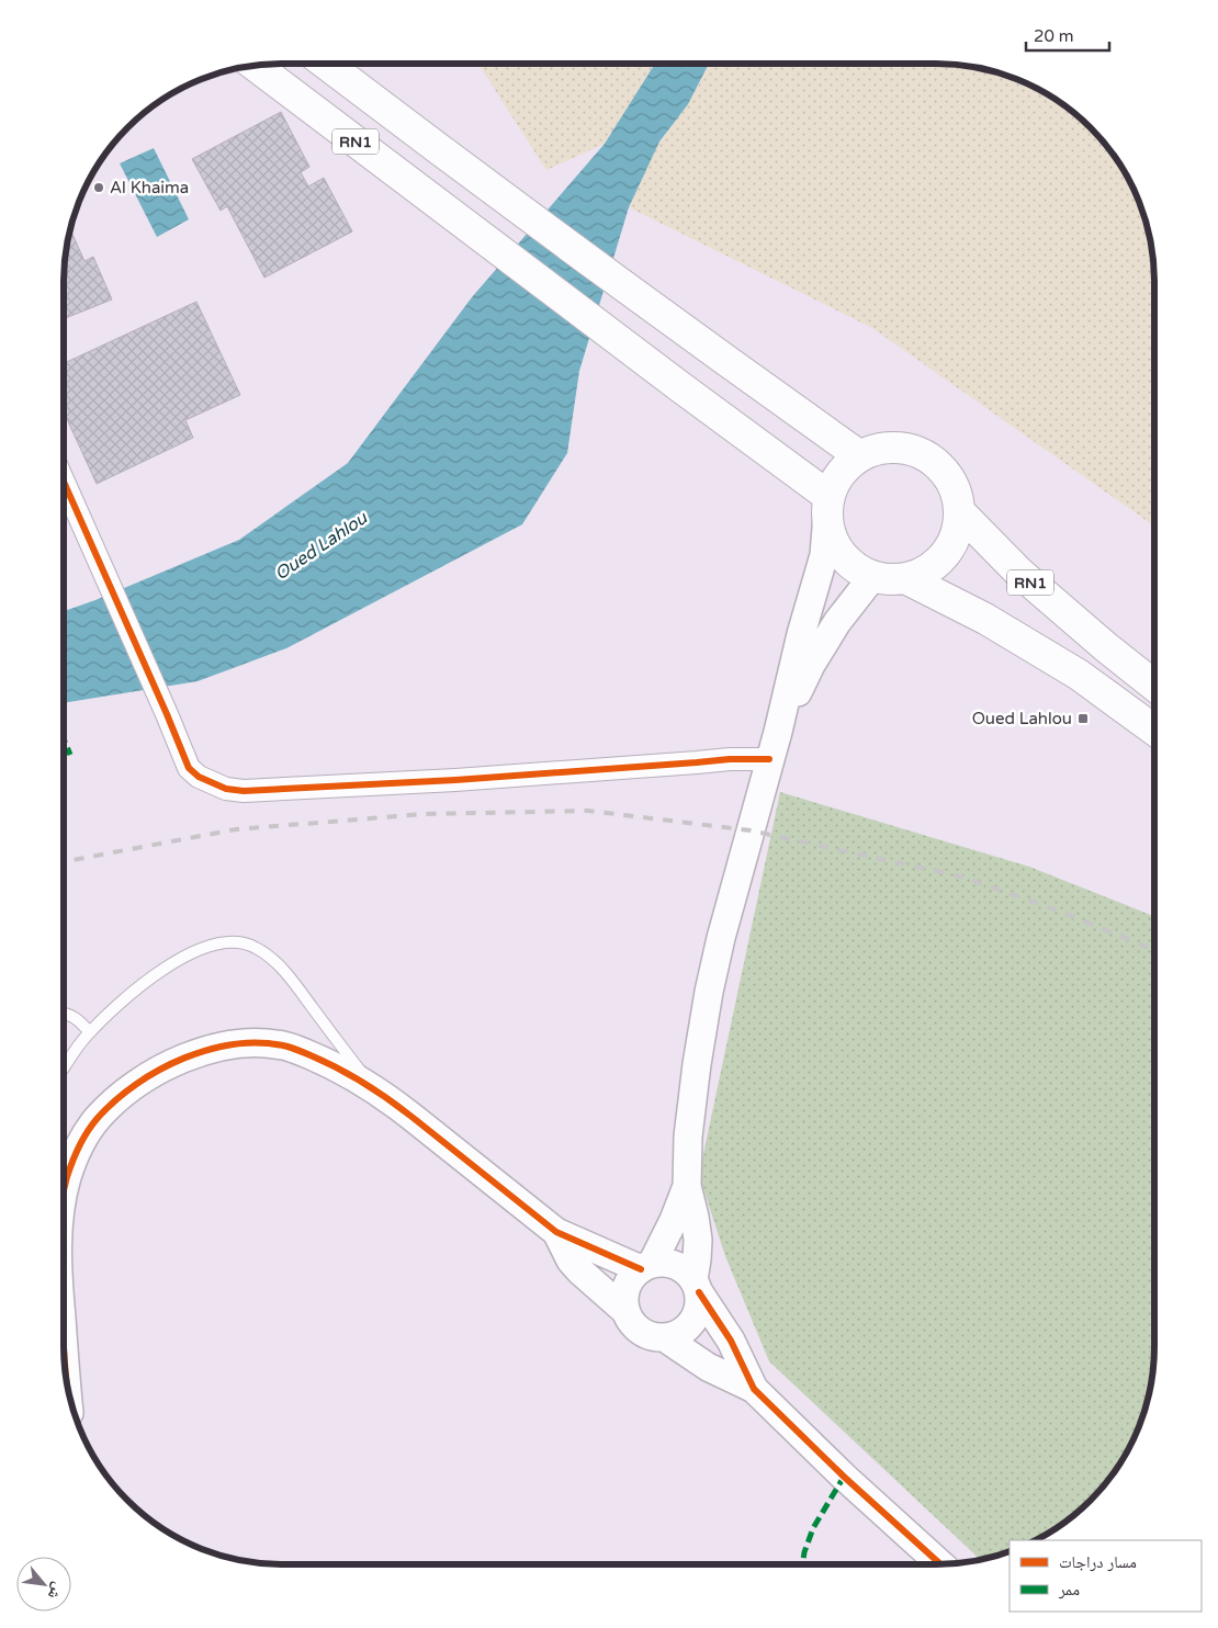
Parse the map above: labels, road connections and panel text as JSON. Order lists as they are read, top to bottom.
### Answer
{
  "streets": {
    "main road": ["RN1"]
  },
  "water": ["Oued Lahlou"],
  "places": {
    "other": ["Al Khaima"],
    "transit": ["Oued Lahlou"]
  },
  "legend": ["مسار دراجات", "ممر"],
  "scale_bar": "20 m",
  "north": "bottom right"
}
